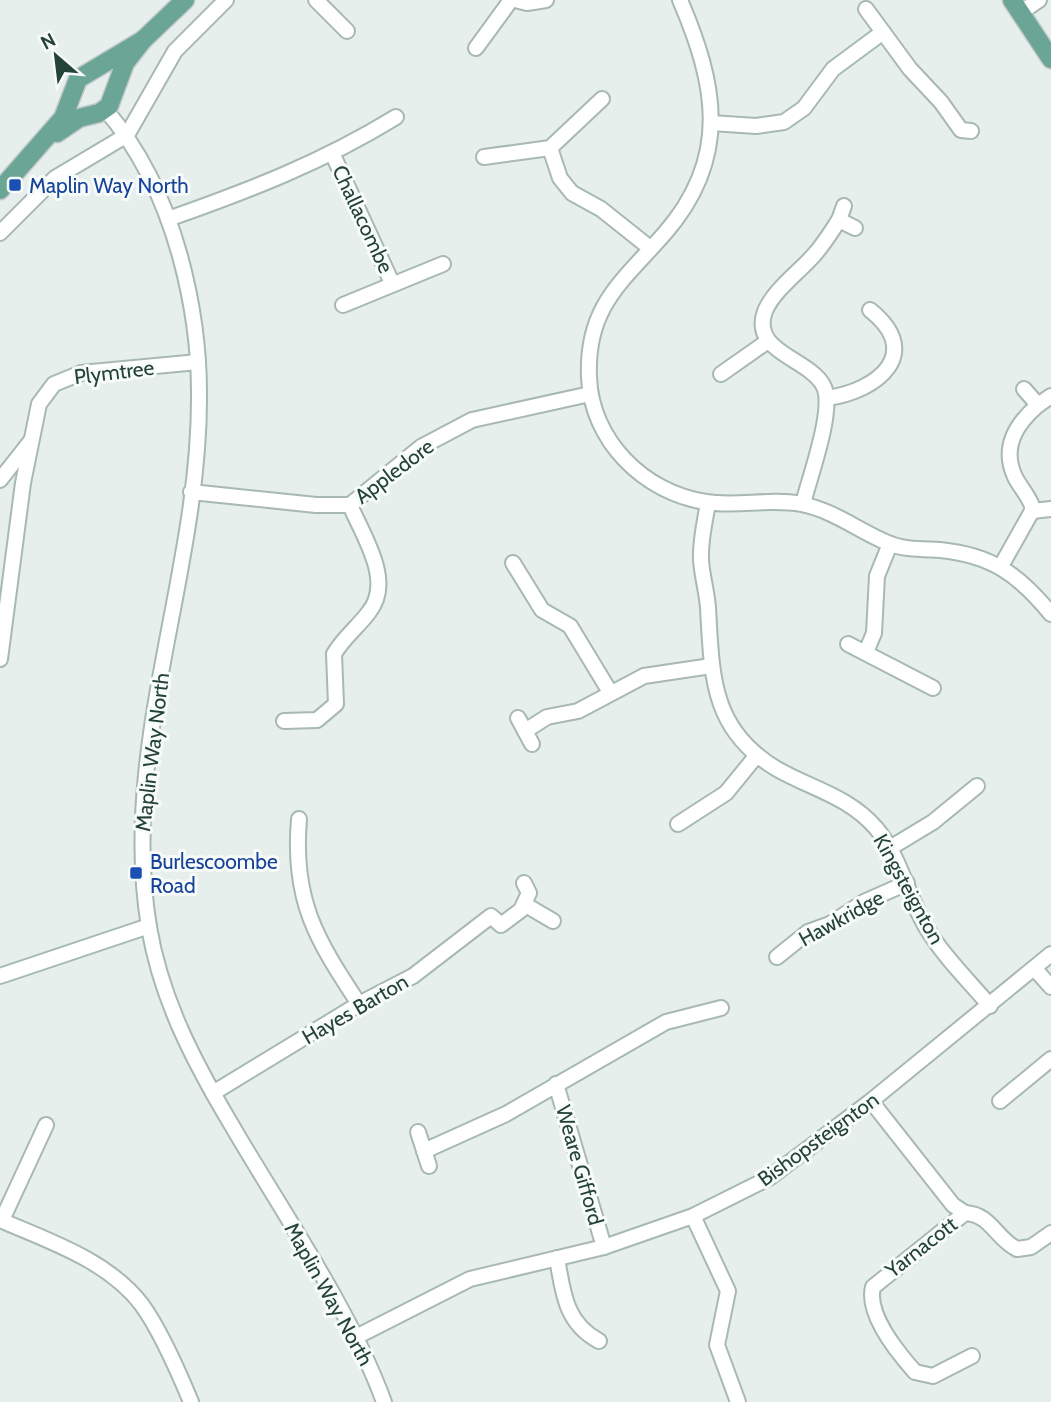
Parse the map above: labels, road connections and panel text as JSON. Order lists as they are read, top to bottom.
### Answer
{
  "streets": {
    "street": [
      "Challacombe",
      "Plymtree",
      "Appledore",
      "Maplin Way North",
      "Kingsteignton",
      "Hawkridge",
      "Hayes Barton",
      "Bishopsteignton",
      "Weare Gifford",
      "Yarnacott"
    ]
  },
  "crossings": [
    ["Challacombe", "Maplin Way North"],
    ["Plymtree", "Maplin Way North"],
    ["Appledore", "Maplin Way North"],
    ["Maplin Way North", "Hayes Barton"],
    ["Maplin Way North", "Bishopsteignton"],
    ["Kingsteignton", "Hawkridge"],
    ["Kingsteignton", "Bishopsteignton"],
    ["Bishopsteignton", "Weare Gifford"],
    ["Bishopsteignton", "Yarnacott"]
  ],
  "places": {
    "transit": ["Maplin Way North", "Burlescoombe Road"]
  },
  "north": "top left"
}
